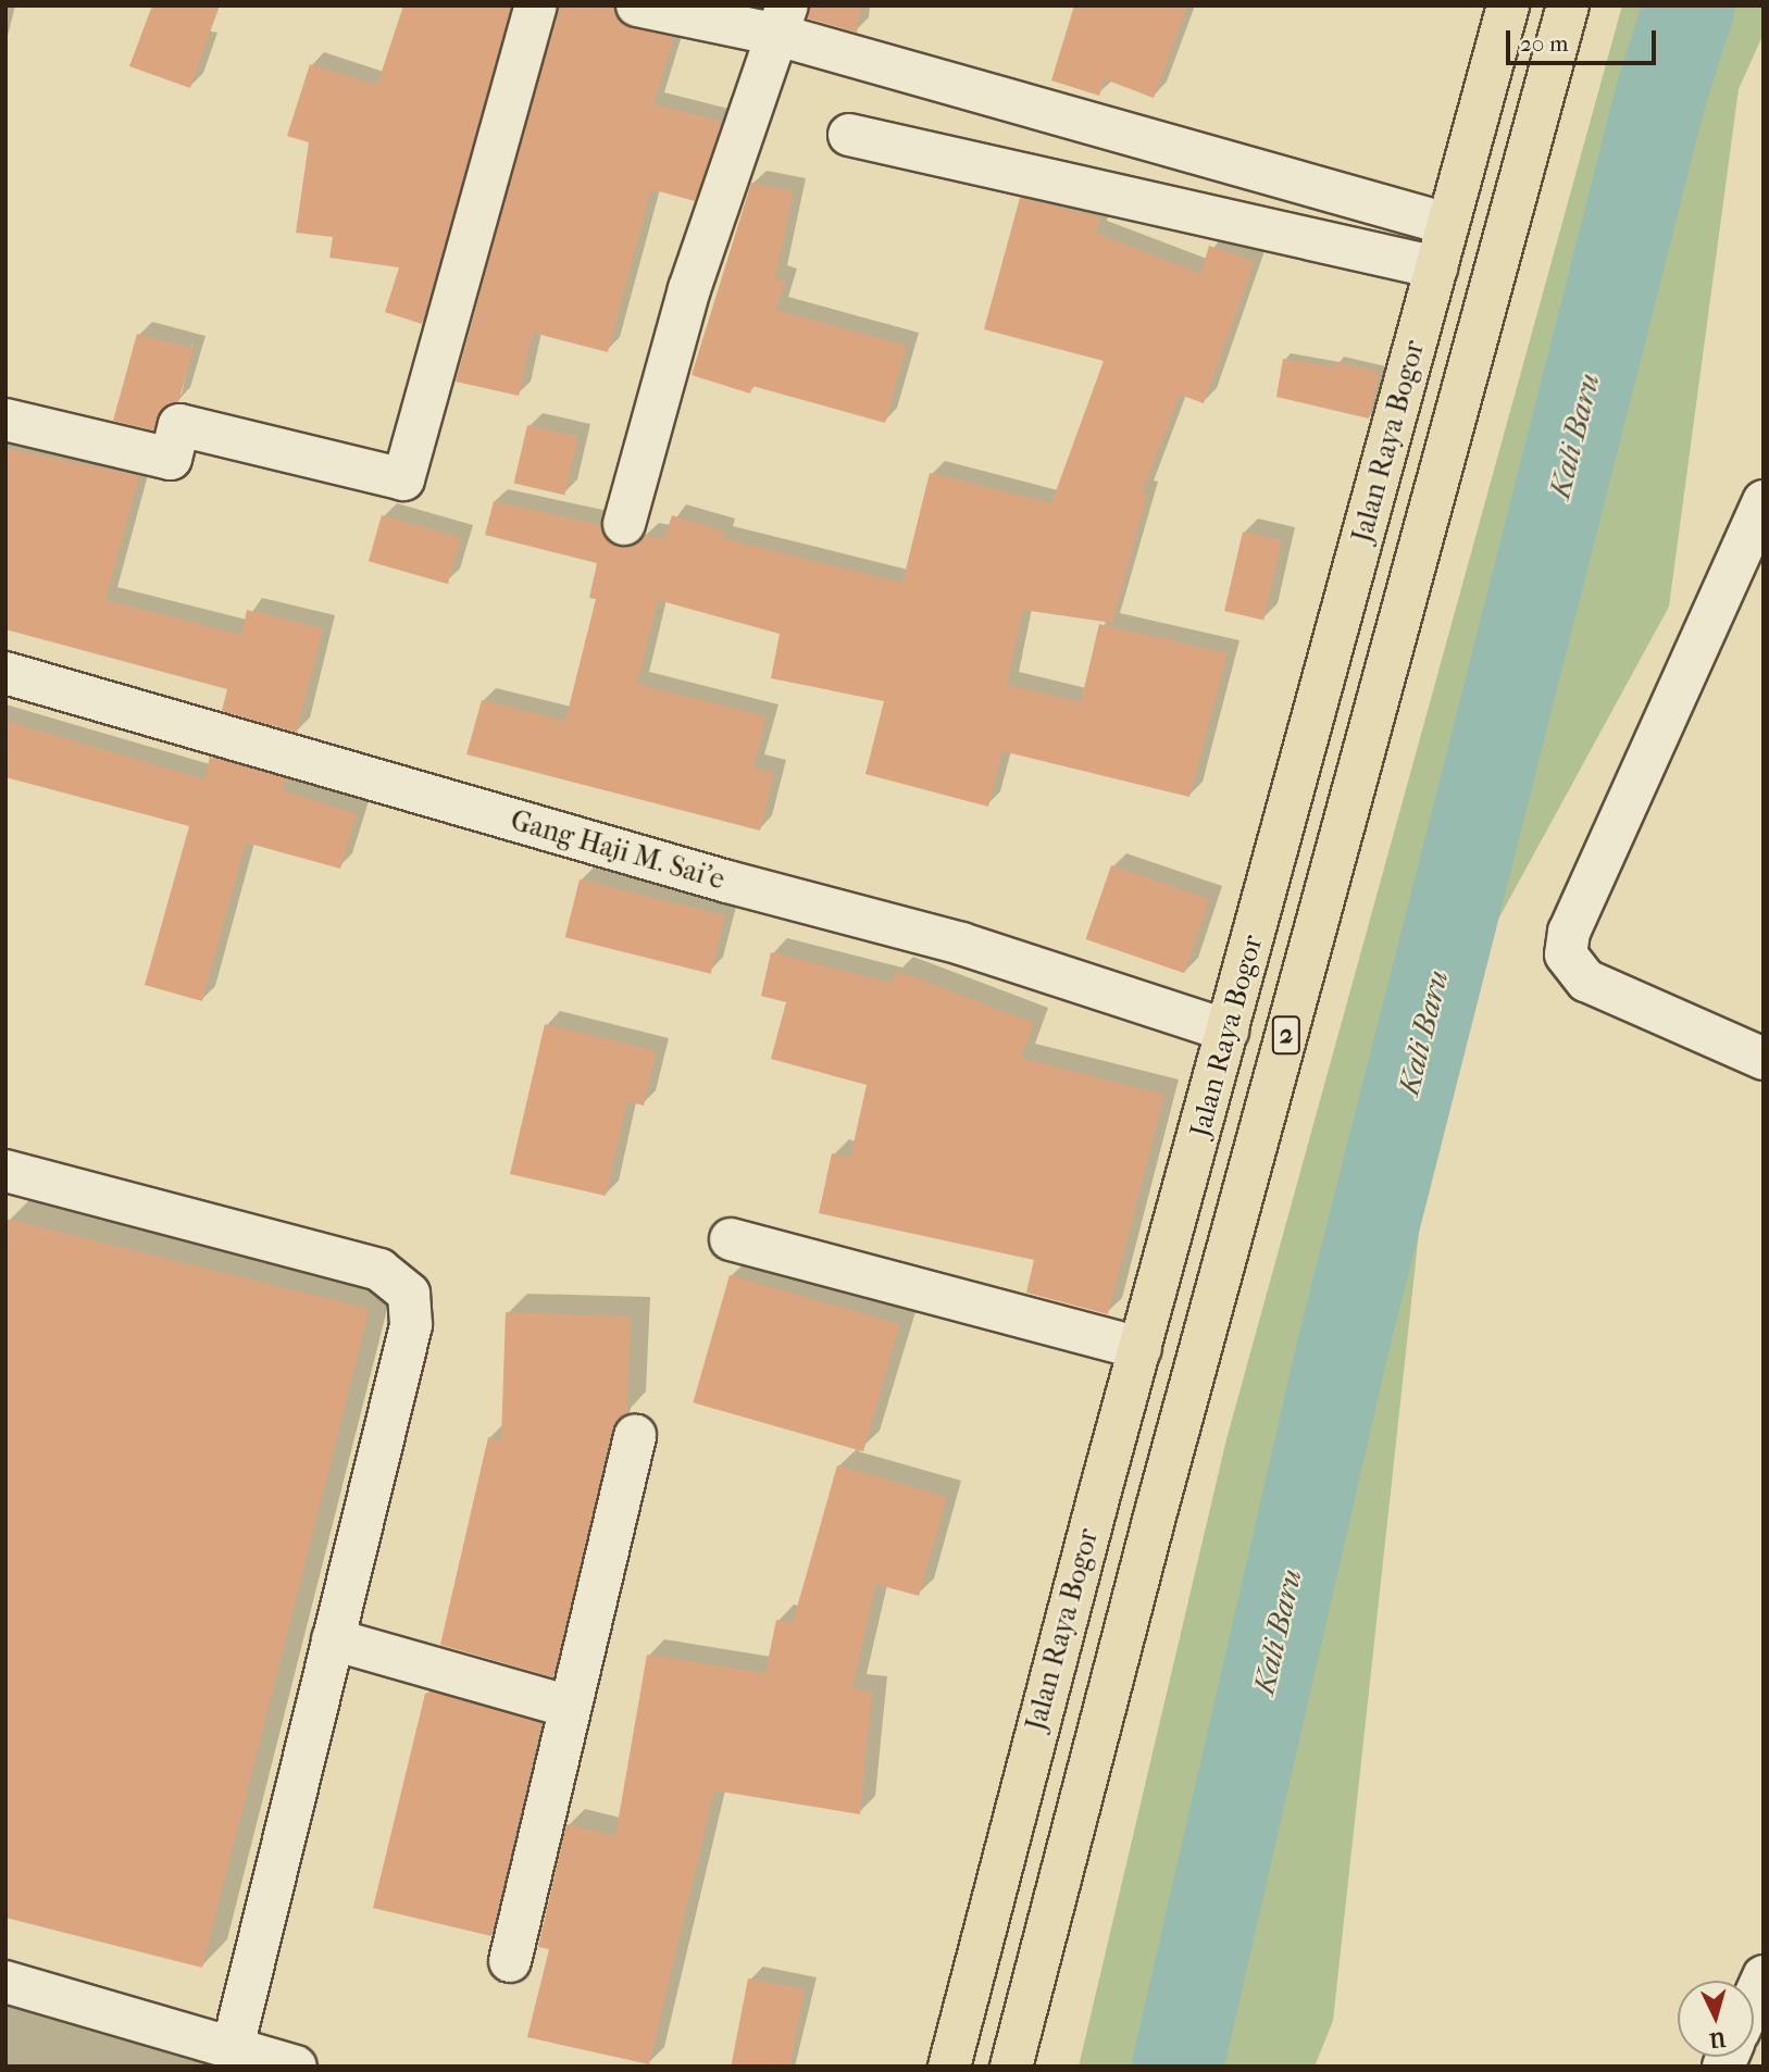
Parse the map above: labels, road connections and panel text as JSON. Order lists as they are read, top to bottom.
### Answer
{
  "streets": {
    "highway": ["Jalan Raya Bogor", "2"],
    "street": ["Gang Haji M. Sai'e"]
  },
  "crossings": [
    ["Jalan Raya Bogor", "Gang Haji M. Sai'e"]
  ],
  "water": ["Kali Baru"],
  "scale_bar": "20 m",
  "north": "bottom"
}
